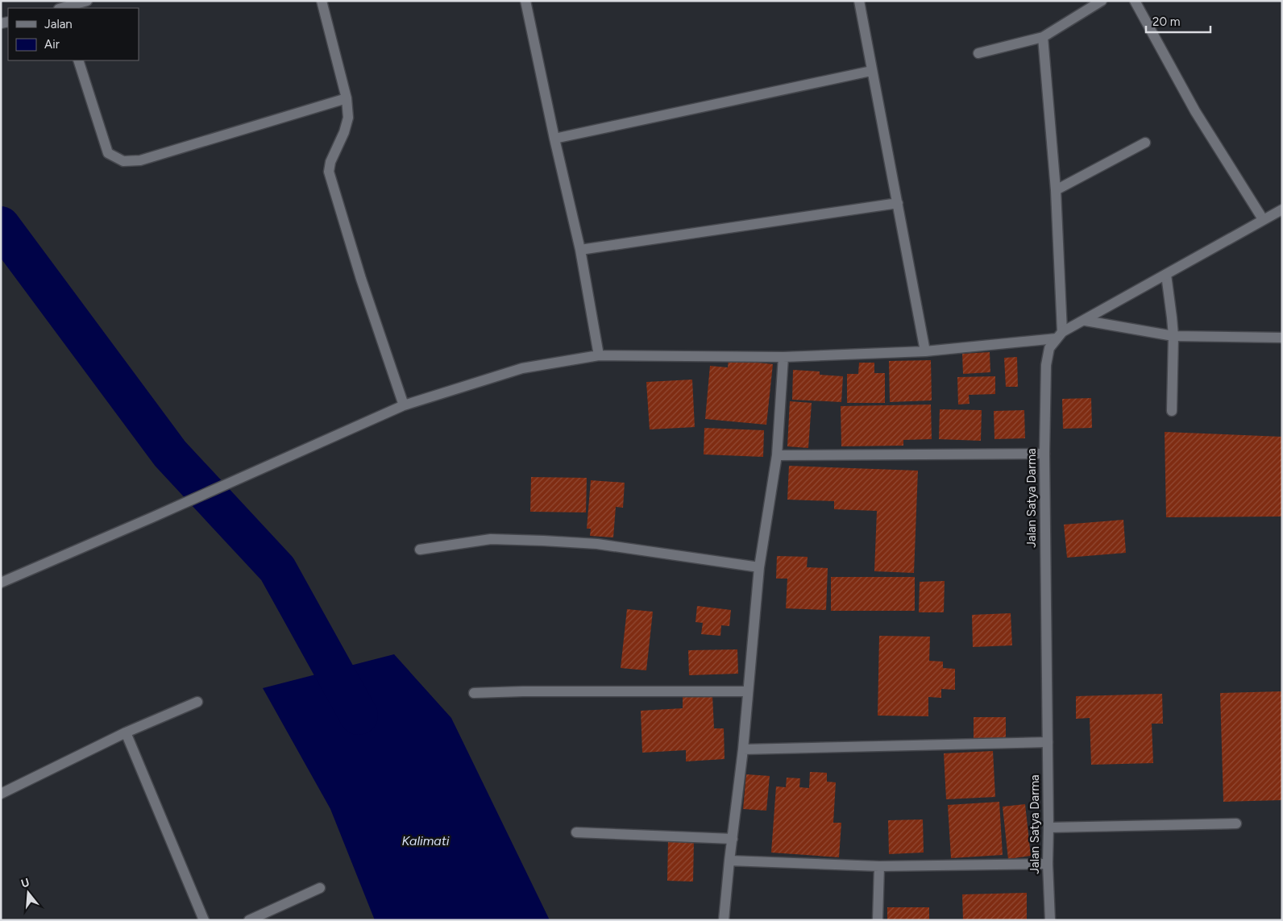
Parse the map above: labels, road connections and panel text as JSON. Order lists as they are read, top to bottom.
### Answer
{
  "streets": {
    "street": ["Jalan Satya Darma"]
  },
  "water": ["Kalimati"],
  "legend": ["Jalan", "Air"],
  "scale_bar": "20 m",
  "north": "top"
}
